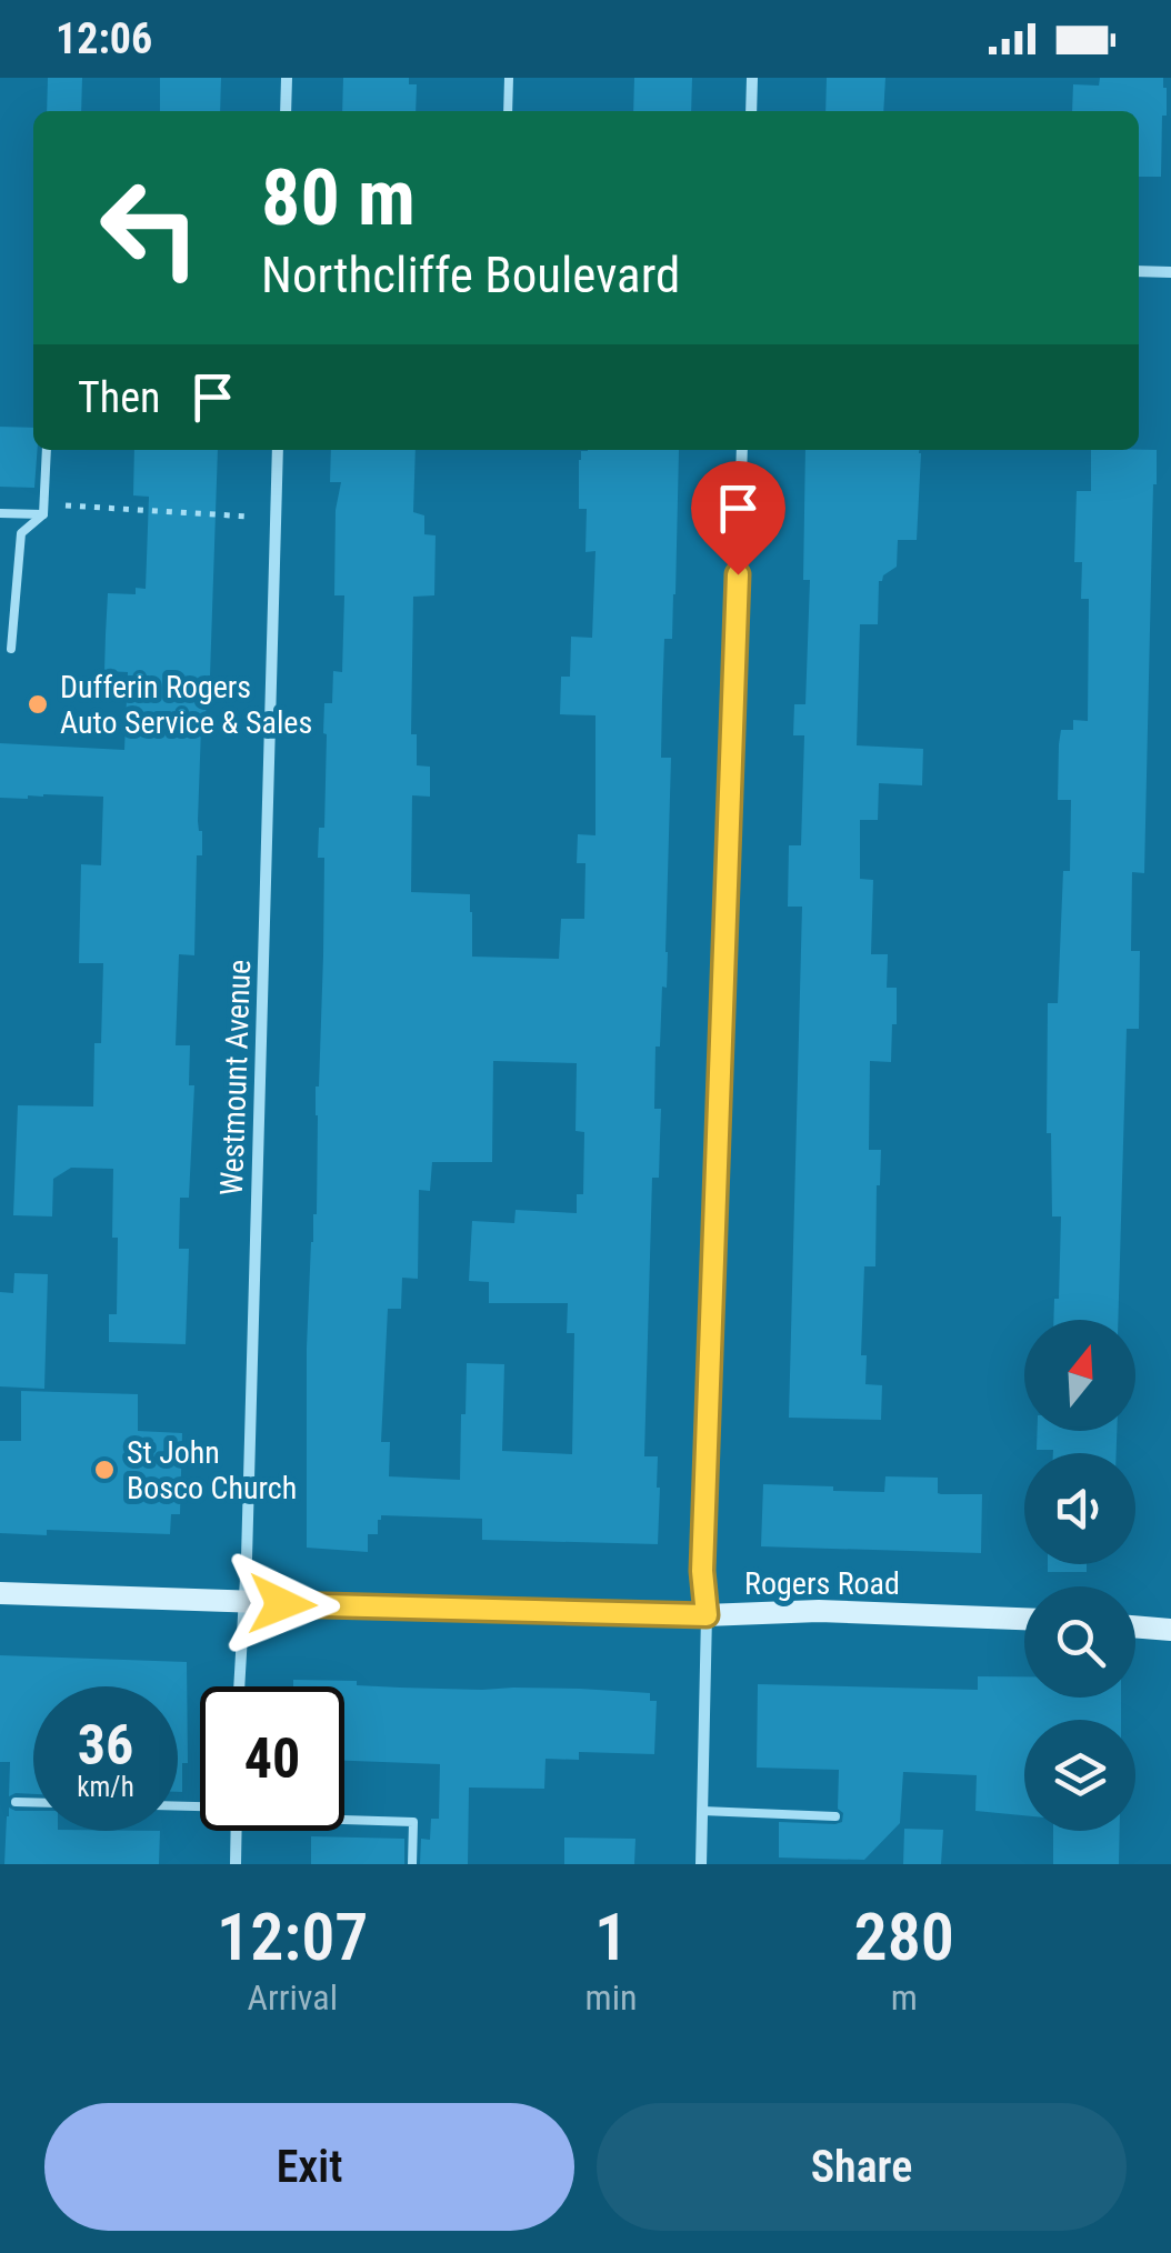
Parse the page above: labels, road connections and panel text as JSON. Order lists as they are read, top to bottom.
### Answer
{
  "streets": {
    "street": ["Westmount Avenue", "Rogers Road"]
  },
  "crossings": [
    ["Westmount Avenue", "Rogers Road"]
  ],
  "places": ["Dufferin Rogers Auto Service & Sales", "St John Bosco Church"],
  "north": "top",
  "page": {
    "status": "12:06",
    "turn": ["80 m", "Northcliffe Boulevard"],
    "then": "Then",
    "speed": "36 km/h",
    "limit": "40",
    "eta": [
      "12:07",
      "Arrival",
      "1",
      "min",
      "280",
      "m"
    ],
    "buttons": ["Exit", "Share"]
  }
}
